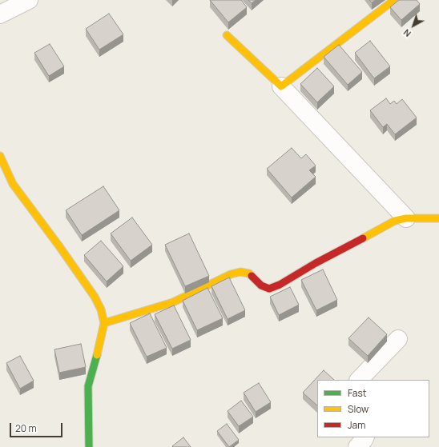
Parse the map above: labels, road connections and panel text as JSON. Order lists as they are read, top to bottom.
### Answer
{
  "legend": ["Fast", "Slow", "Jam"],
  "scale_bar": "20 m",
  "north": "bottom left"
}
